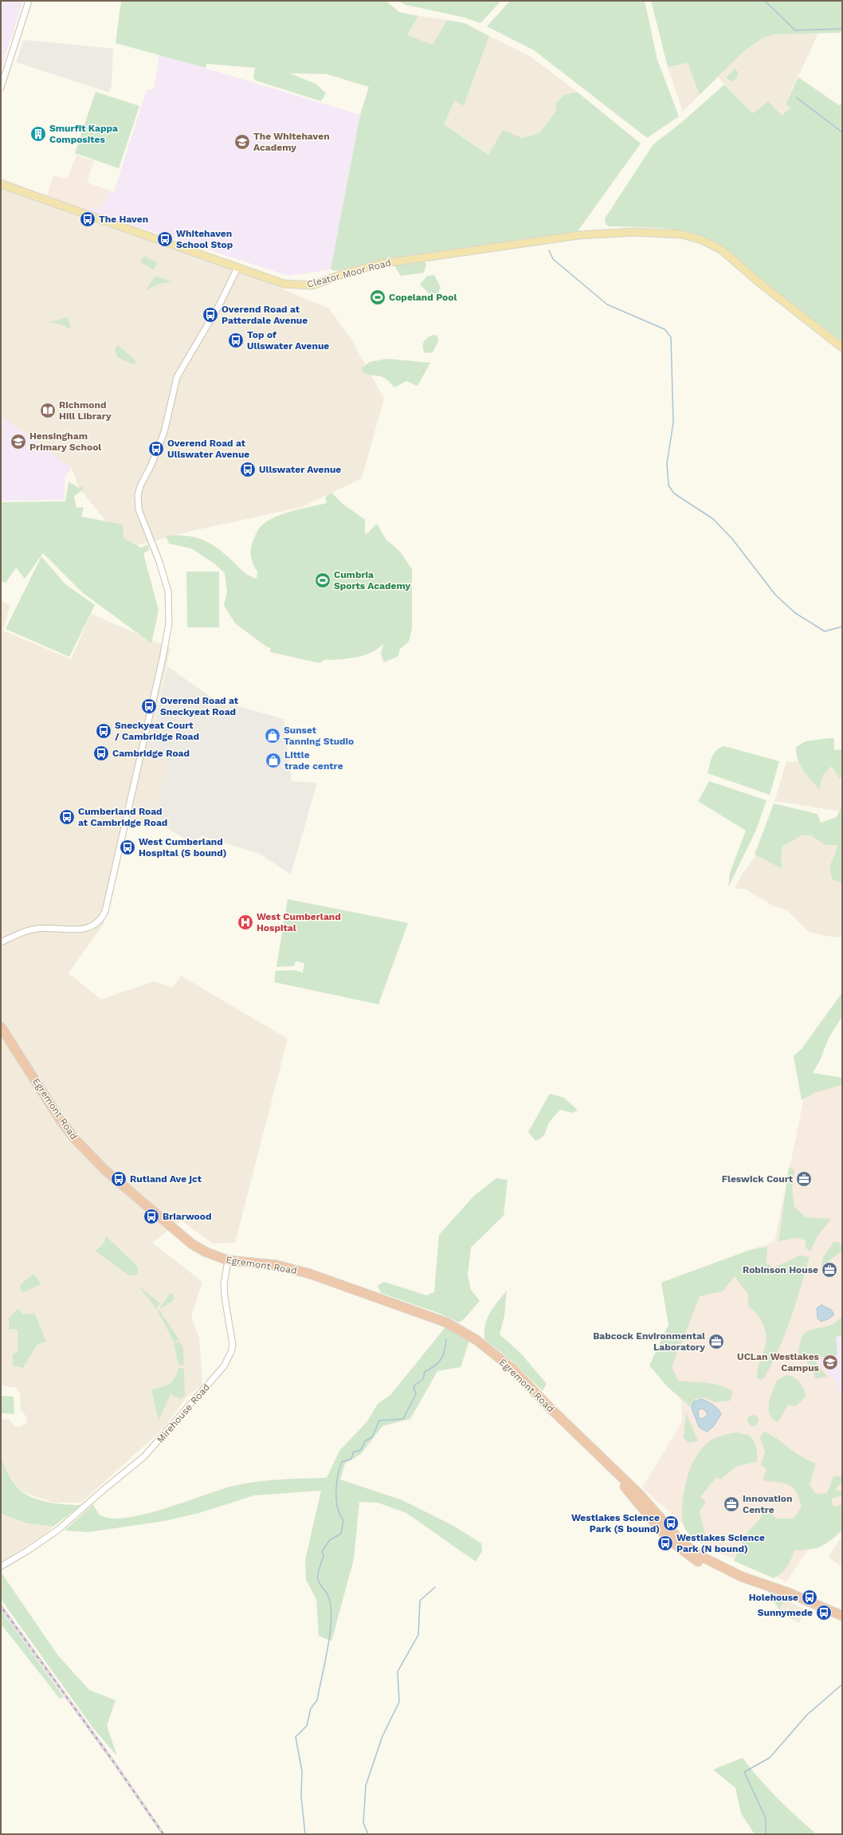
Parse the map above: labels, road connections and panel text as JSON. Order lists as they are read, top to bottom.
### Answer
{
  "streets": {
    "highway": ["Egremont Road"],
    "main road": ["Cleator Moor Road"],
    "street": ["Mirehouse Road"]
  },
  "crossings": [
    ["Egremont Road", "Mirehouse Road"]
  ],
  "places": {
    "building": ["Smurfit Kappa Composites"],
    "school or university": ["The Whitehaven Academy", "Hensingham Primary School", "UCLan Westlakes Campus"],
    "bus stop": [
      "The Haven",
      "Whitehaven School Stop",
      "Overend Road at Patterdale Avenue",
      "Top of Ullswater Avenue",
      "Overend Road at Ullswater Avenue",
      "Ullswater Avenue",
      "Overend Road at Sneckyeat Road",
      "Sneckyeat Court / Cambridge Road",
      "Cambridge Road",
      "Cumberland Road at Cambridge Road",
      "West Cumberland Hospital (S bound)",
      "Rutland Ave jct",
      "Briarwood",
      "Westlakes Science Park (S bound)",
      "Westlakes Science Park (N bound)",
      "Holehouse",
      "Sunnymede"
    ],
    "sports": ["Copeland Pool", "Cumbria Sports Academy"],
    "library": ["Richmond Hill Library"],
    "shop": ["Sunset Tanning Studio", "Little trade centre"],
    "hospital": ["West Cumberland Hospital"],
    "office": [
      "Fleswick Court",
      "Robinson House",
      "Babcock Environmental Laboratory",
      "Innovation Centre"
    ]
  }
}
